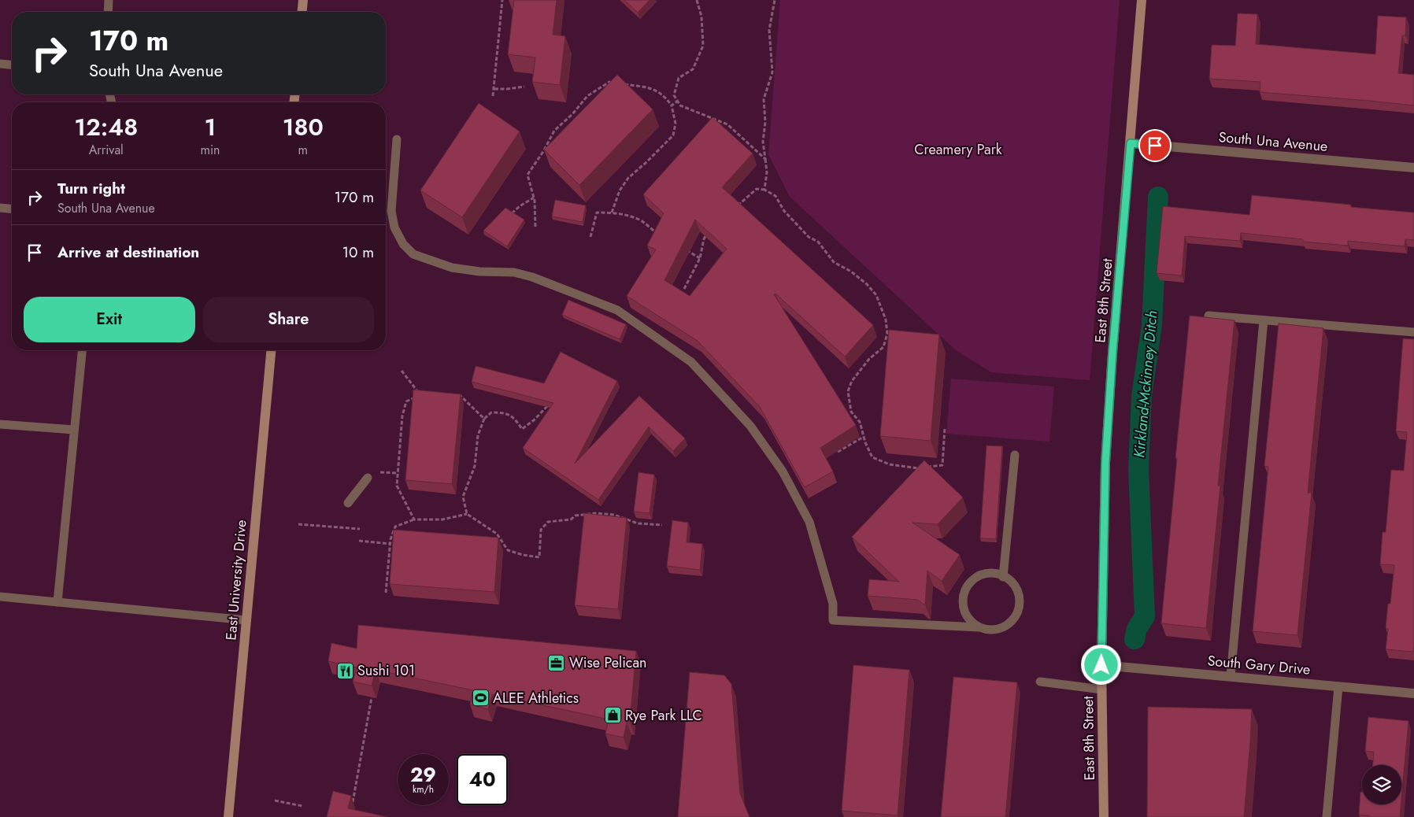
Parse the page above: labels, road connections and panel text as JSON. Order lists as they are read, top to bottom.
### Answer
{
  "streets": {
    "street": [
      "South Una Avenue",
      "East 8th Street",
      "East University Drive",
      "South Gary Drive"
    ]
  },
  "crossings": [
    ["South Una Avenue", "East 8th Street"],
    ["East 8th Street", "South Gary Drive"]
  ],
  "water": ["Kirkland-Mckinney Ditch"],
  "parks": ["Creamery Park"],
  "places": {
    "office": ["Wise Pelican"],
    "restaurant": ["Sushi 101"],
    "sports": ["ALEE Athletics"],
    "shop": ["Rye Park LLC"]
  },
  "page": {
    "turn": ["170 m", "South Una Avenue"],
    "eta": [
      "12:48",
      "Arrival",
      "1",
      "min",
      "180",
      "m"
    ],
    "list": [
      {
        "name": "Turn right",
        "note": "South Una Avenue",
        "value": "170 m"
      },
      {
        "name": "Arrive at destination",
        "value": "10 m"
      }
    ],
    "buttons": ["Exit", "Share"],
    "speed": "29 km/h",
    "limit": "40"
  }
}
